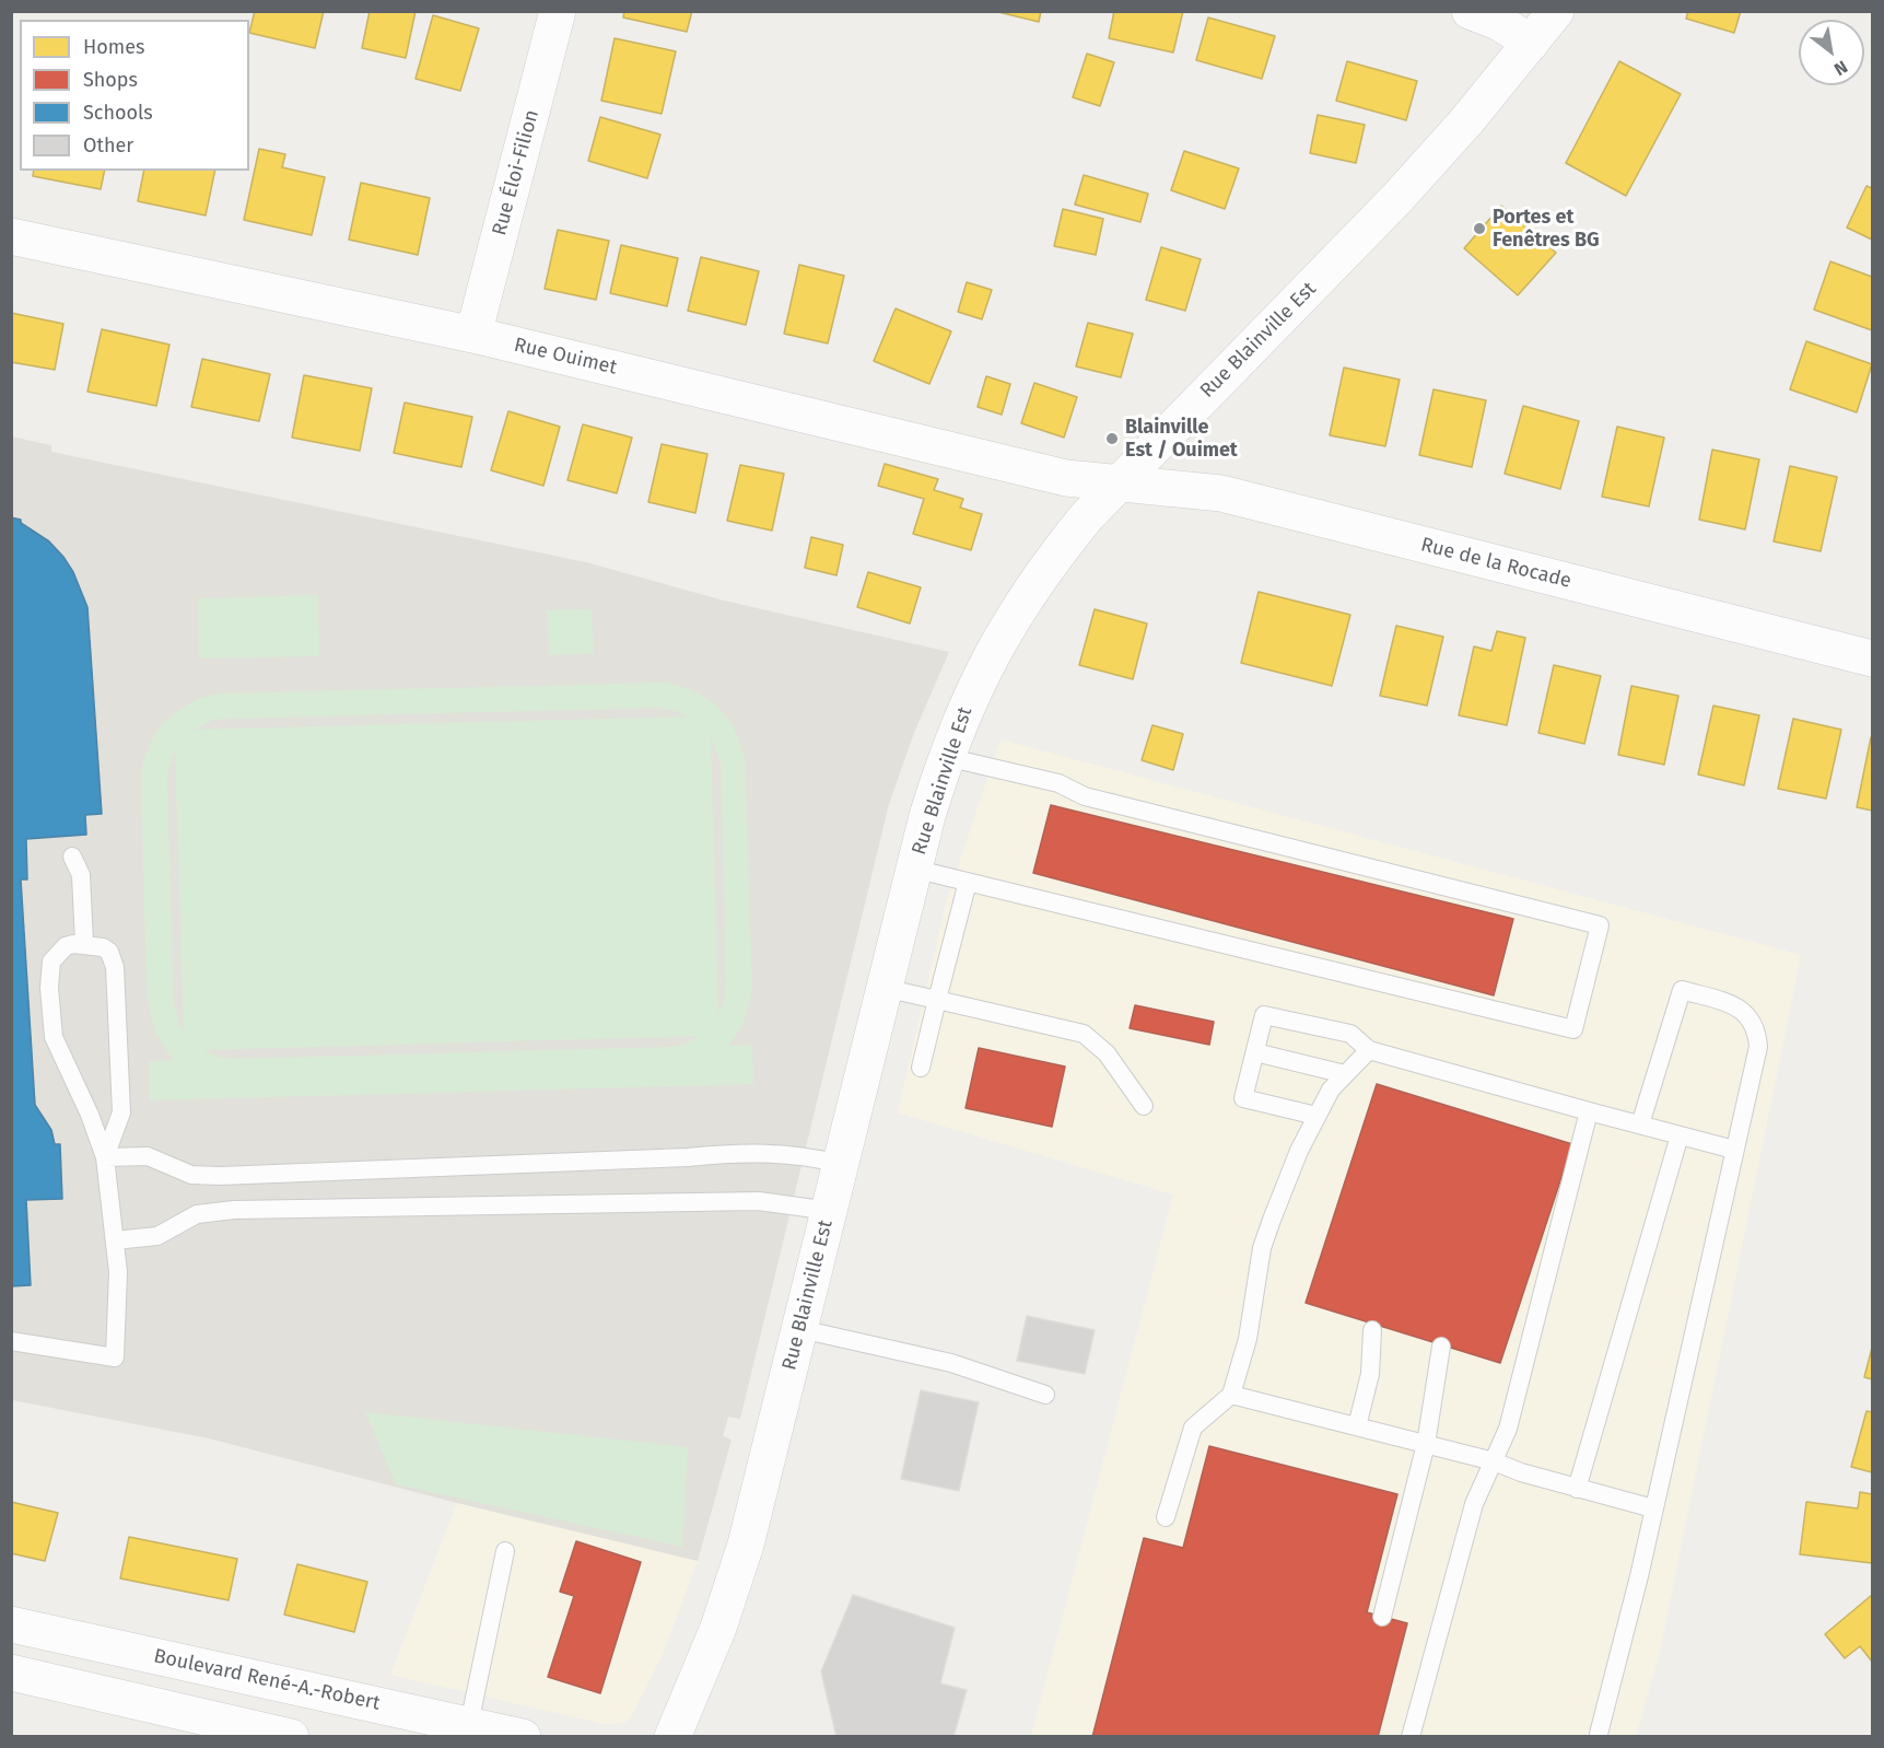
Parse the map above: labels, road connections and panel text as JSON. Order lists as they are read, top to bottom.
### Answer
{
  "streets": {
    "street": [
      "Rue Éloi-Filion",
      "Rue Blainville Est",
      "Rue Ouimet",
      "Rue de la Rocade",
      "Boulevard René-A.-Robert"
    ]
  },
  "crossings": [
    ["Rue Éloi-Filion", "Rue Ouimet"],
    ["Rue Blainville Est", "Rue Ouimet"],
    ["Rue Blainville Est", "Rue de la Rocade"],
    ["Rue Ouimet", "Rue de la Rocade"]
  ],
  "places": ["Portes et Fenêtres BG", "Blainville Est / Ouimet"],
  "legend": [
    "Homes",
    "Shops",
    "Schools",
    "Other"
  ],
  "north": "bottom right"
}
